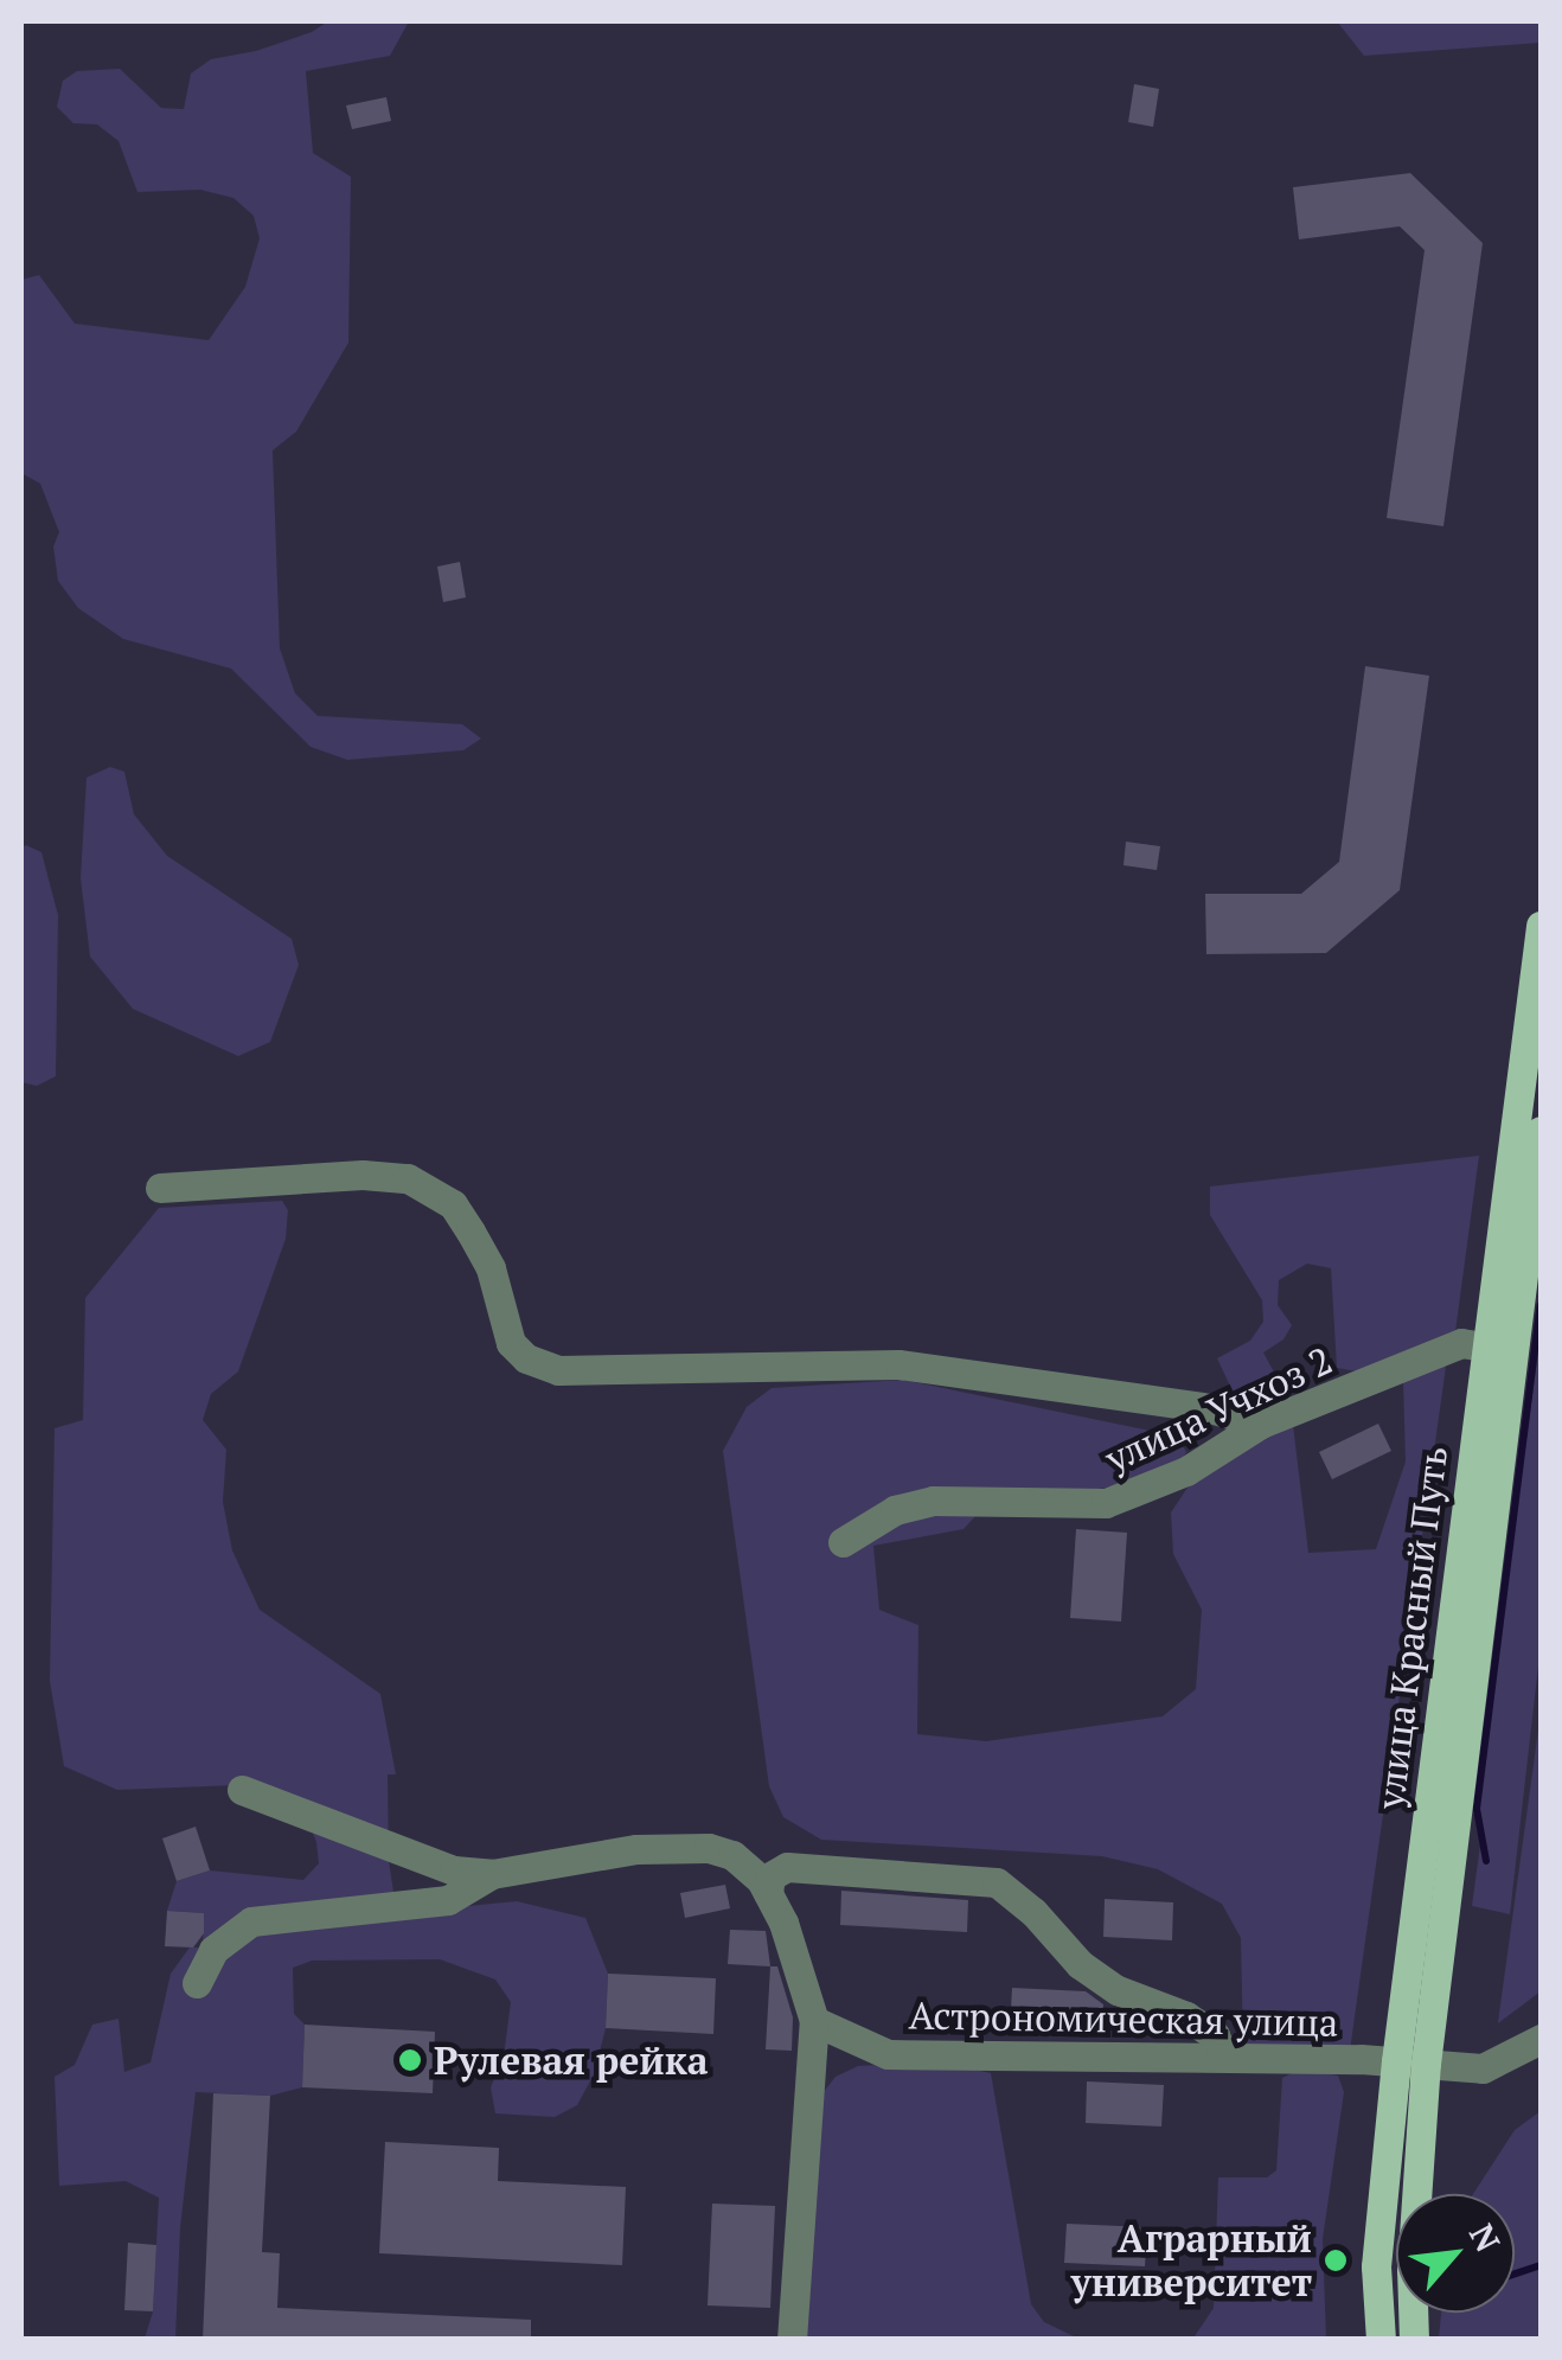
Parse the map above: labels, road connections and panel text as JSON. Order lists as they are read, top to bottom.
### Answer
{
  "streets": {
    "main road": ["улица Красный Путь"],
    "street": ["улица Учхоз 2", "Астрономическая улица"]
  },
  "crossings": [
    ["улица Учхоз 2", "улица Красный Путь"],
    ["улица Красный Путь", "Астрономическая улица"]
  ],
  "places": ["Рулевая рейка", "Аграрный университет"],
  "north": "top right"
}
